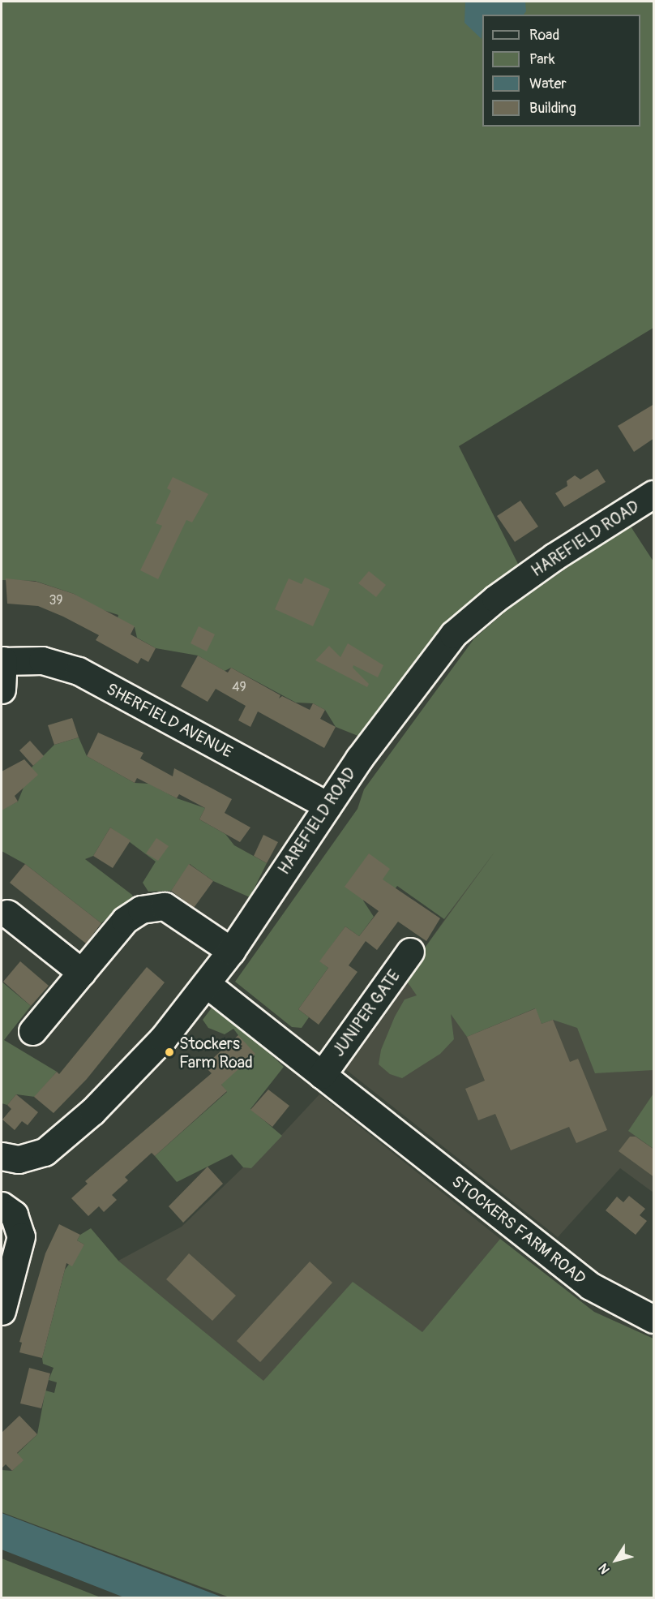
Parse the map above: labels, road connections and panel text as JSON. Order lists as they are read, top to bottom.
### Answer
{
  "streets": {
    "street": [
      "HAREFIELD ROAD",
      "SHERFIELD AVENUE",
      "JUNIPER GATE",
      "STOCKERS FARM ROAD"
    ]
  },
  "crossings": [
    ["HAREFIELD ROAD", "SHERFIELD AVENUE"],
    ["HAREFIELD ROAD", "STOCKERS FARM ROAD"],
    ["JUNIPER GATE", "STOCKERS FARM ROAD"]
  ],
  "places": ["Stockers Farm Road"],
  "house_numbers": ["39", "49"],
  "legend": [
    "Road",
    "Park",
    "Water",
    "Building"
  ],
  "north": "bottom left"
}
